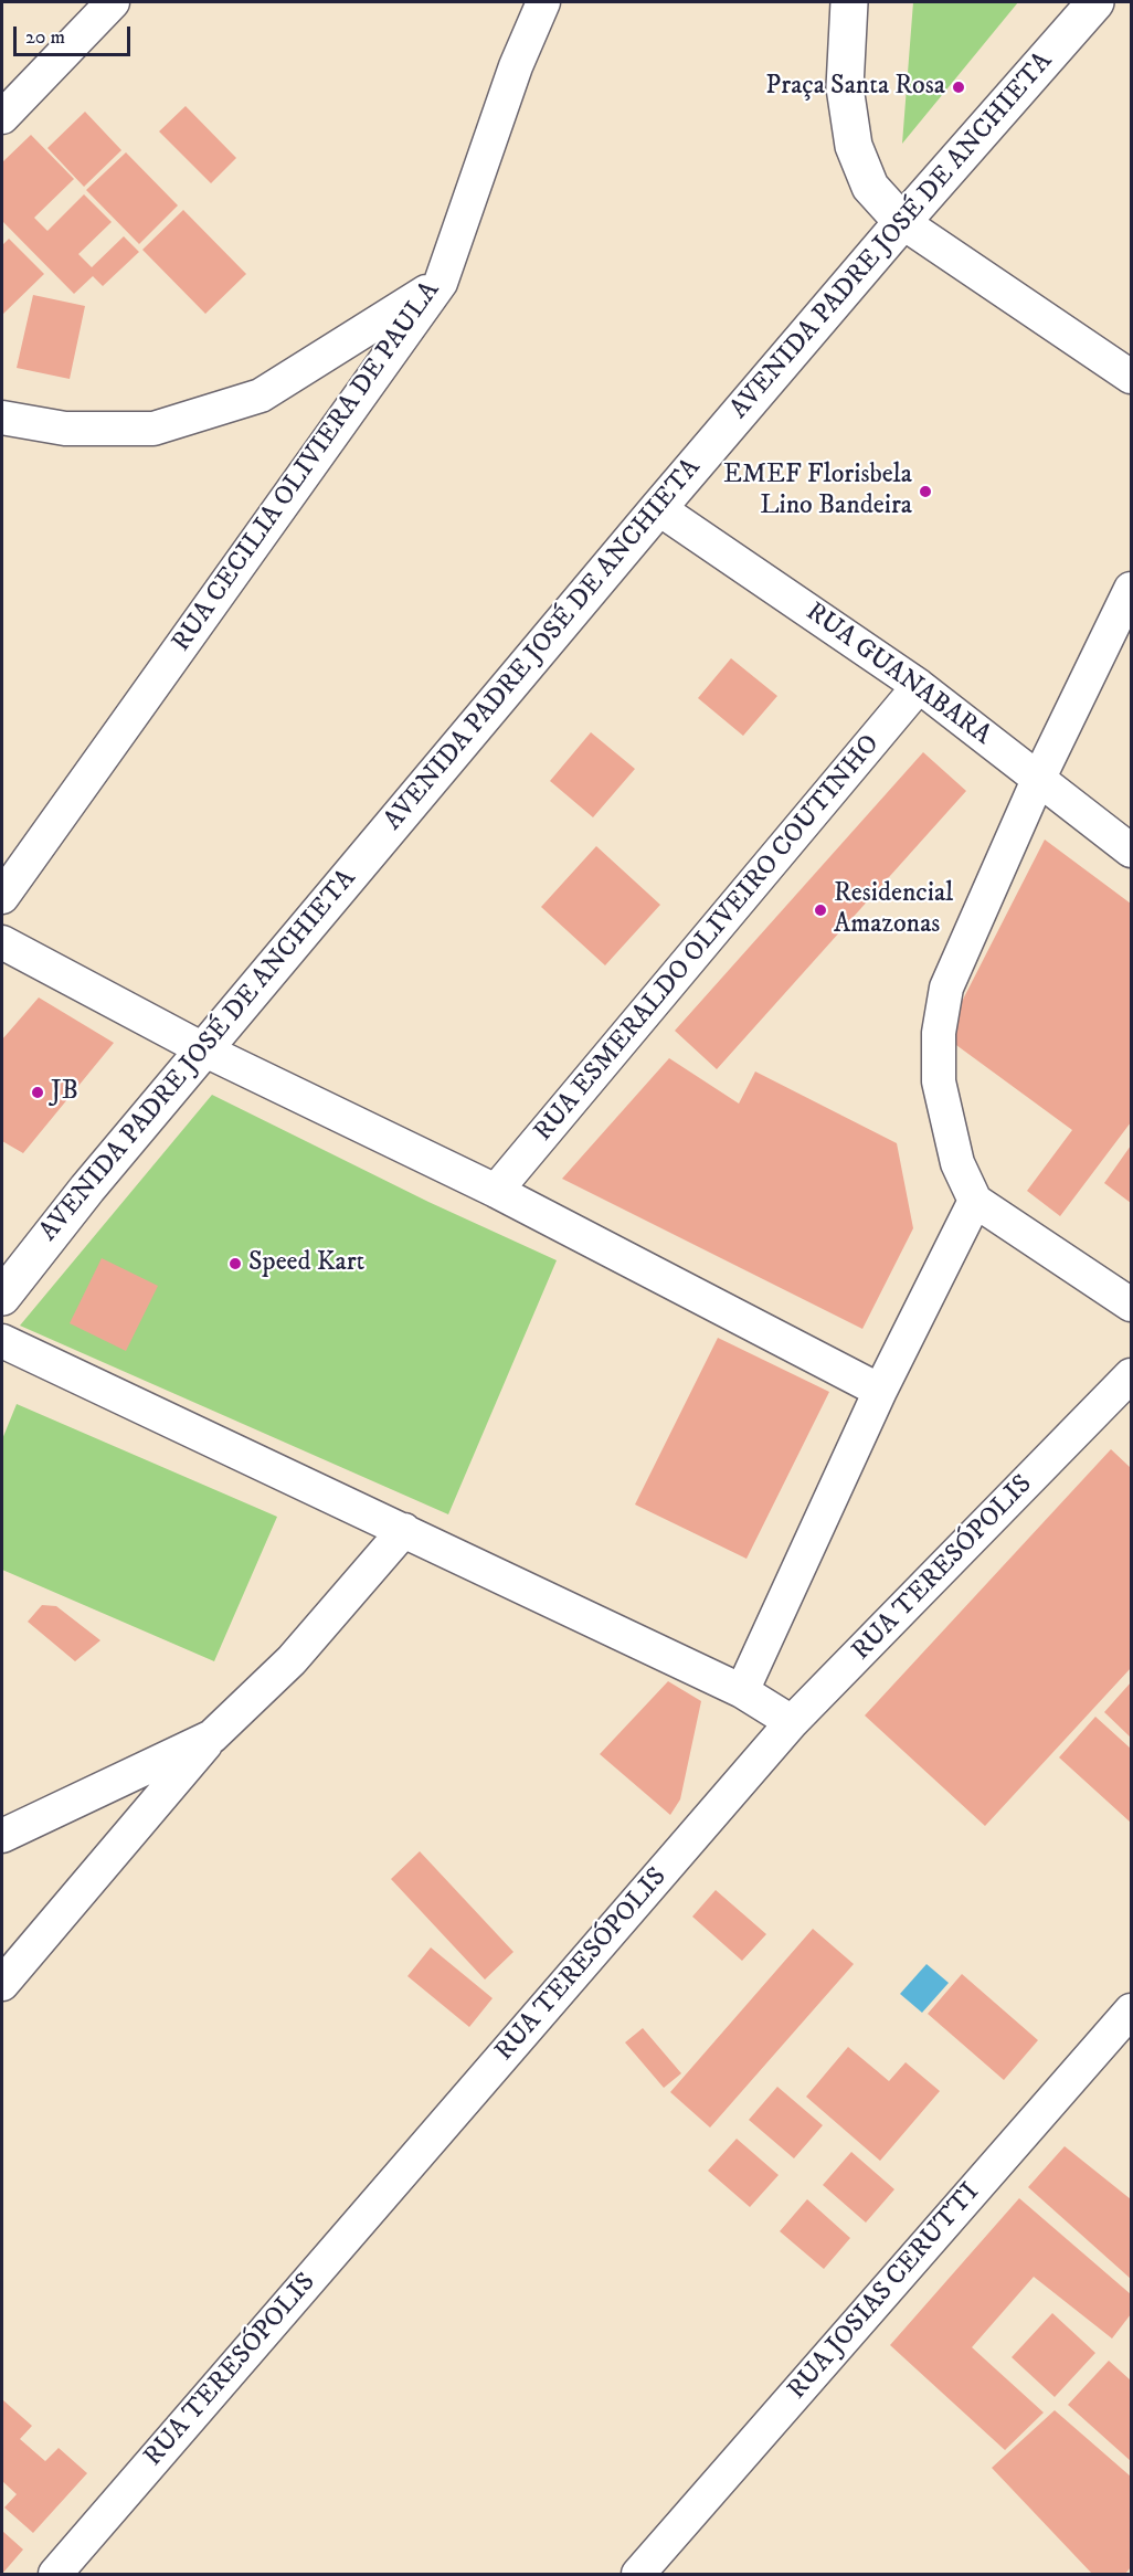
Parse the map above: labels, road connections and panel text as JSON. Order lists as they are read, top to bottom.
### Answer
{
  "streets": {
    "main road": ["AVENIDA PADRE JOSÉ DE ANCHIETA"],
    "street": [
      "RUA CECILIA OLIVIERA DE PAULA",
      "RUA GUANABARA",
      "RUA ESMERALDO OLIVEIRO COUTINHO",
      "RUA TERESÓPOLIS",
      "RUA JOSIAS CERUTTI"
    ]
  },
  "crossings": [
    ["AVENIDA PADRE JOSÉ DE ANCHIETA", "RUA GUANABARA"],
    ["RUA GUANABARA", "RUA ESMERALDO OLIVEIRO COUTINHO"]
  ],
  "places": [
    "Praça Santa Rosa",
    "EMEF Florisbela Lino Bandeira",
    "Residencial Amazonas",
    "JB",
    "Speed Kart"
  ],
  "scale_bar": "20 m"
}
